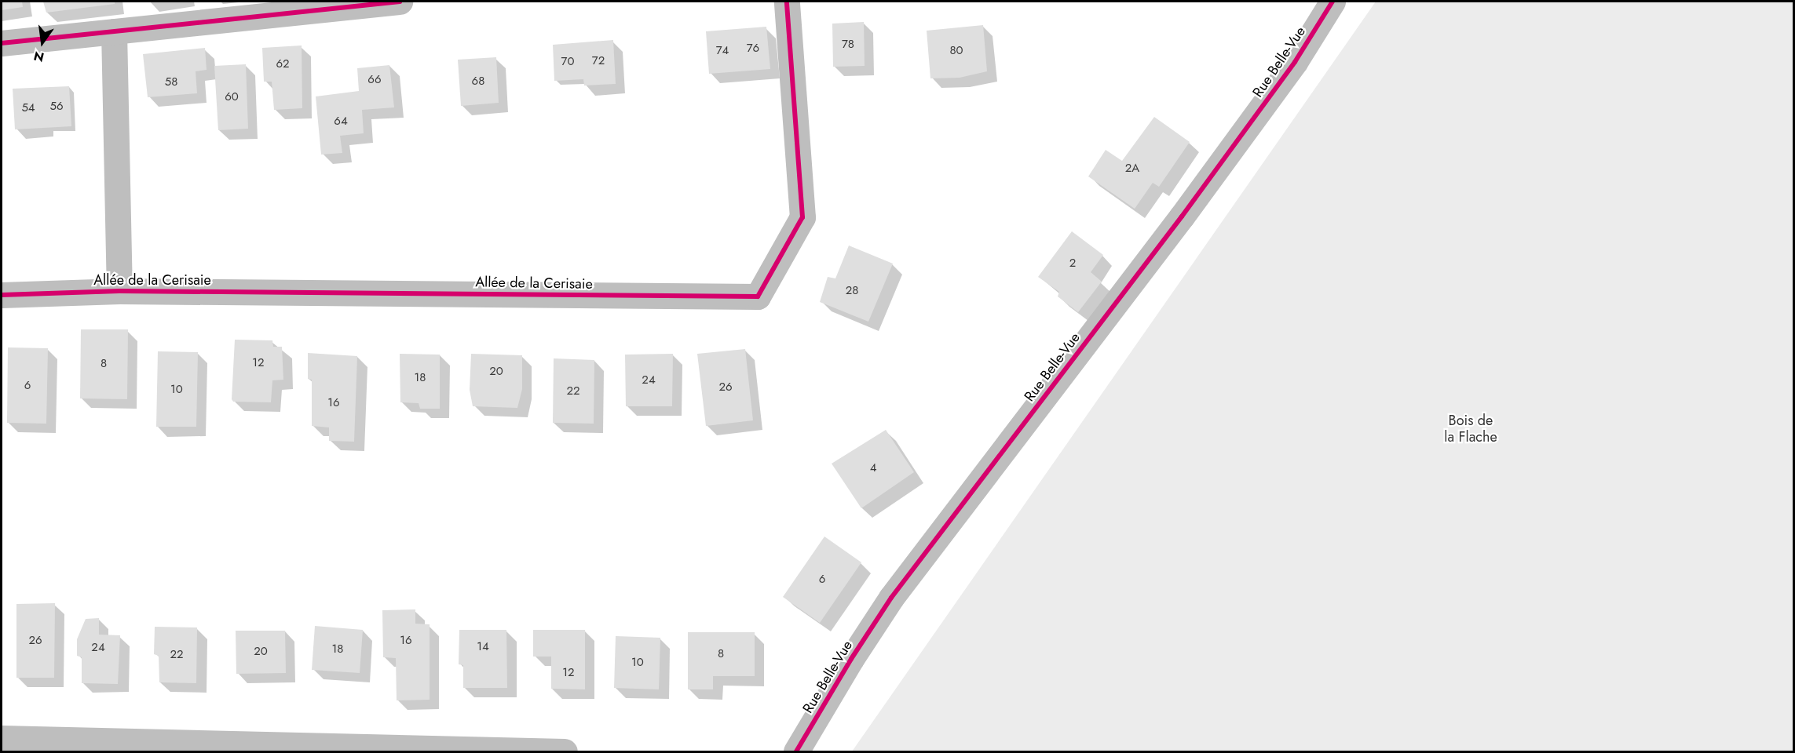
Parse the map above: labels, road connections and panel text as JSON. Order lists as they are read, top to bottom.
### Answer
{
  "streets": {
    "street": ["Rue Belle-Vue", "Allée de la Cerisaie"]
  },
  "parks": ["Bois de la Flache"],
  "house_numbers": [
    "78",
    "76",
    "74",
    "80",
    "72",
    "70",
    "62",
    "66",
    "68",
    "58",
    "60",
    "56",
    "54",
    "64",
    "2A",
    "2",
    "28",
    "12",
    "8",
    "20",
    "18",
    "24",
    "6",
    "26",
    "10",
    "22",
    "16",
    "4",
    "6",
    "26",
    "16",
    "14",
    "24",
    "18",
    "20",
    "8",
    "22",
    "10",
    "12"
  ],
  "north": "bottom"
}
